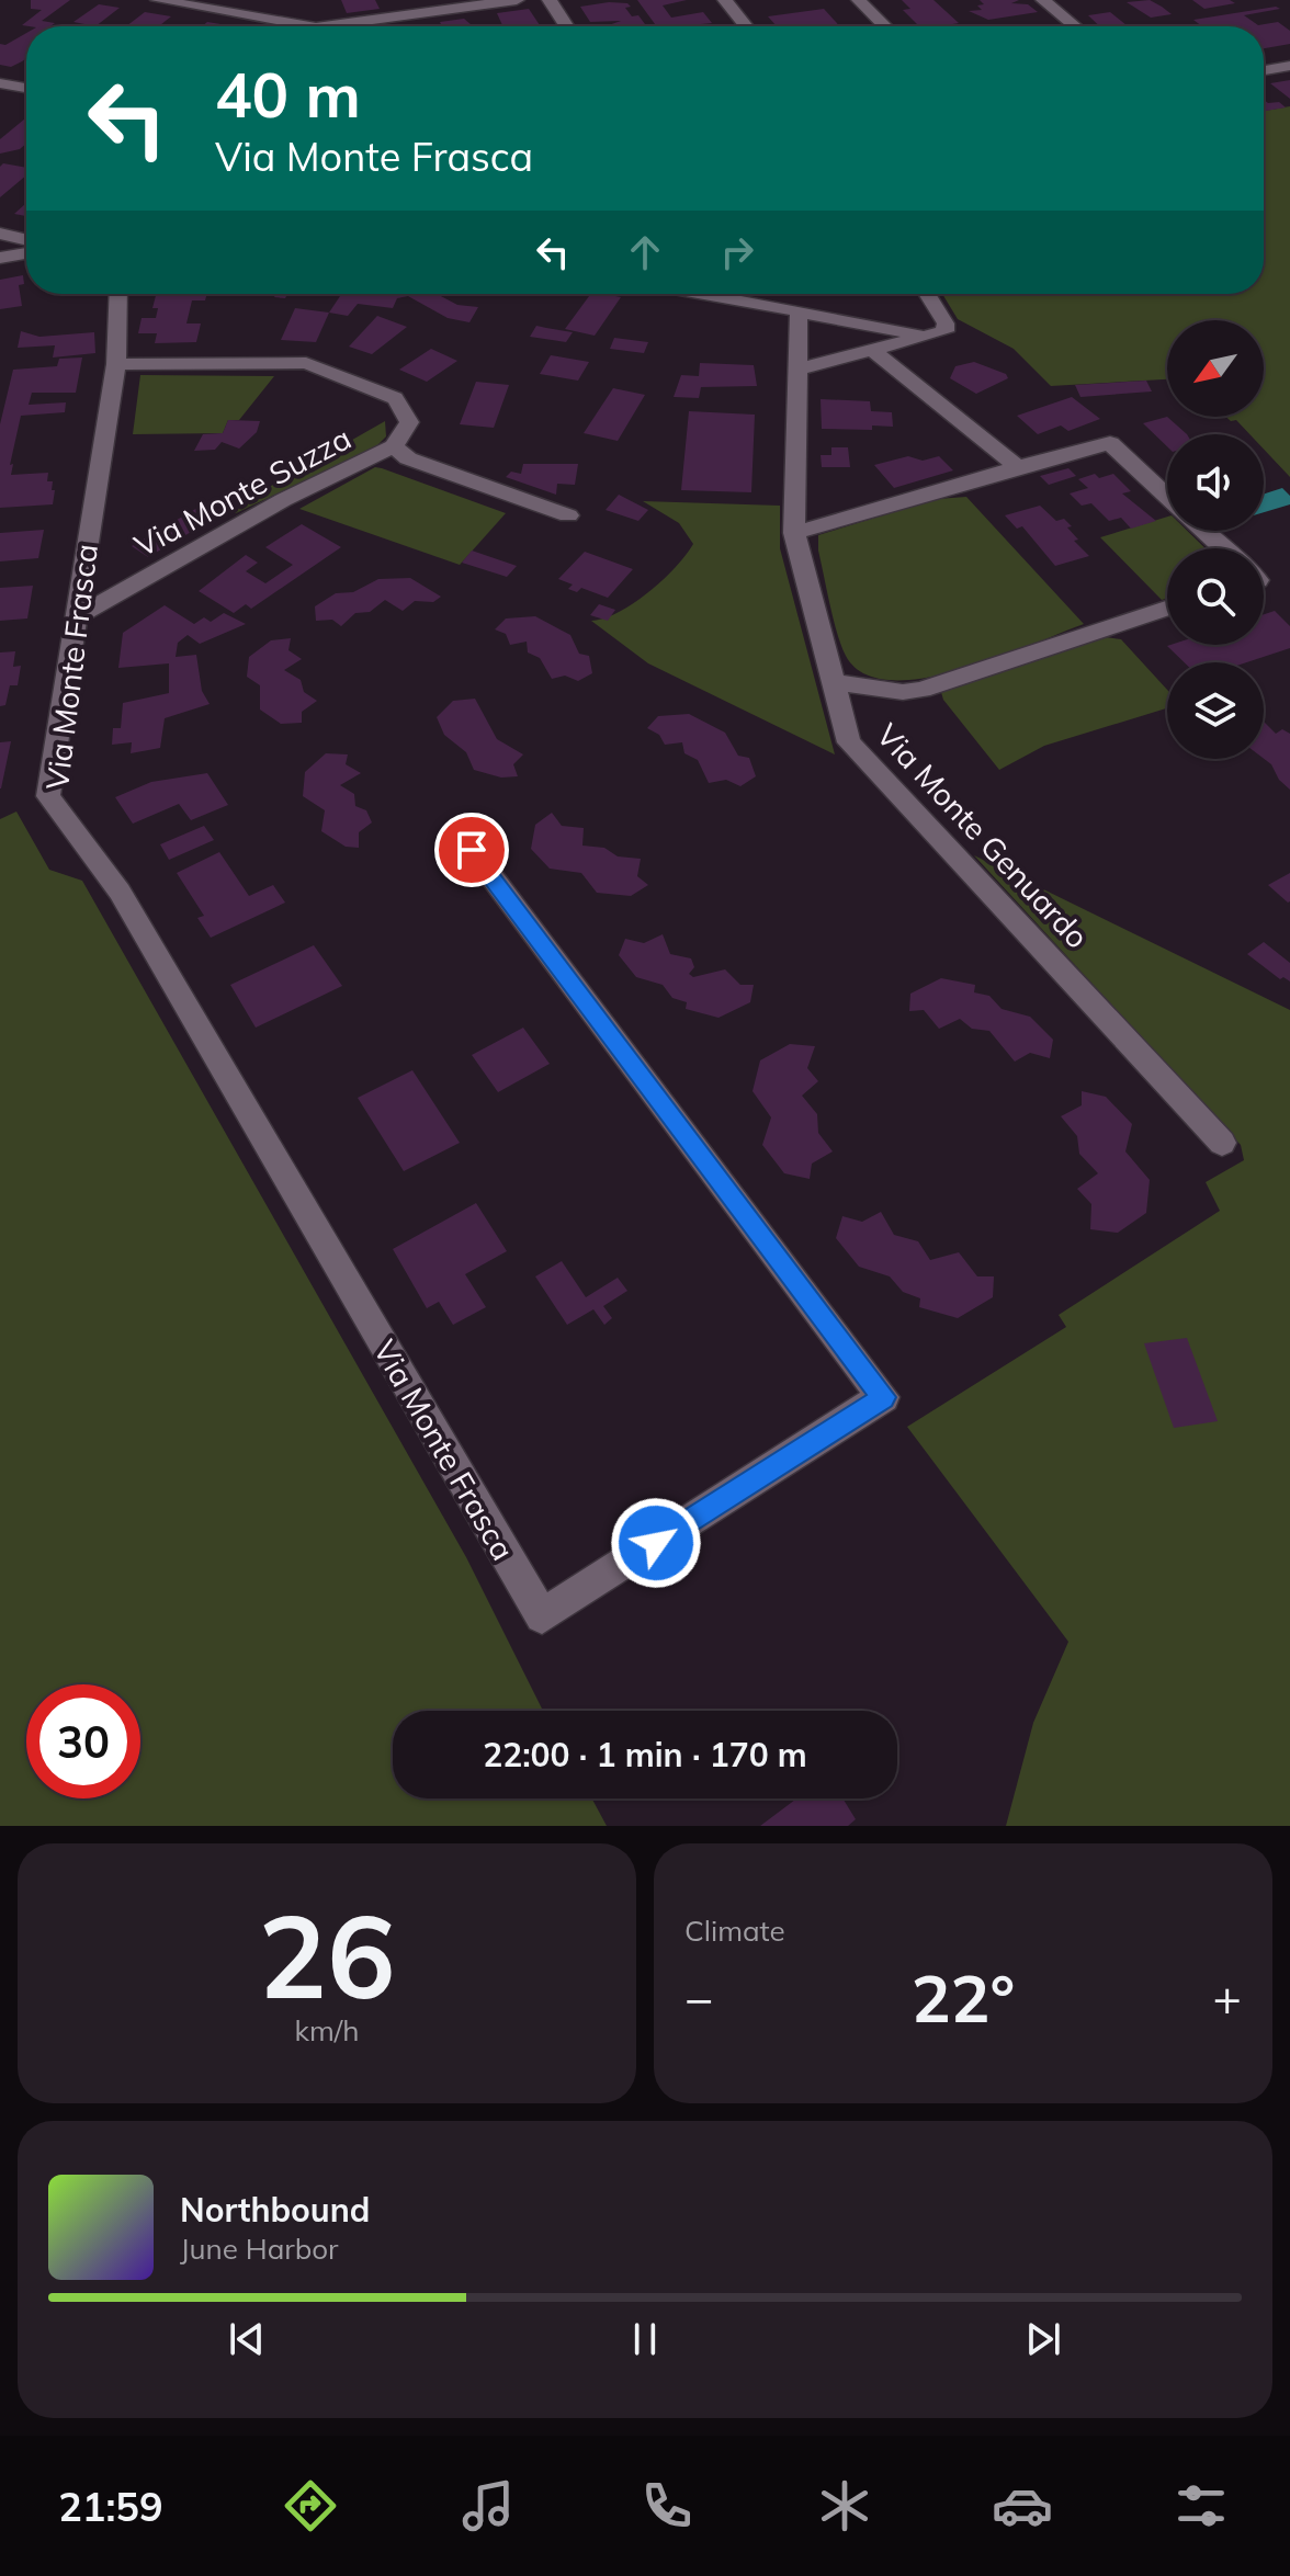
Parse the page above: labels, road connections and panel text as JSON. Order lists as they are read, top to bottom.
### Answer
{
  "streets": {
    "street": ["Via Monte Suzza", "Via Monte Frasca", "Via Monte Genuardo"]
  },
  "crossings": [
    ["Via Monte Suzza", "Via Monte Frasca"]
  ],
  "north": "bottom left",
  "page": {
    "turn": ["40 m", "Via Monte Frasca"],
    "limit": "30",
    "trip": "22:00 · 1 min · 170 m",
    "tile": [
      ["26", "km/h"],
      "Climate"
    ],
    "heat": ["−", "22°", "+"],
    "song": ["Northbound", "June Harbor"],
    "tabs": "21:59"
  }
}
